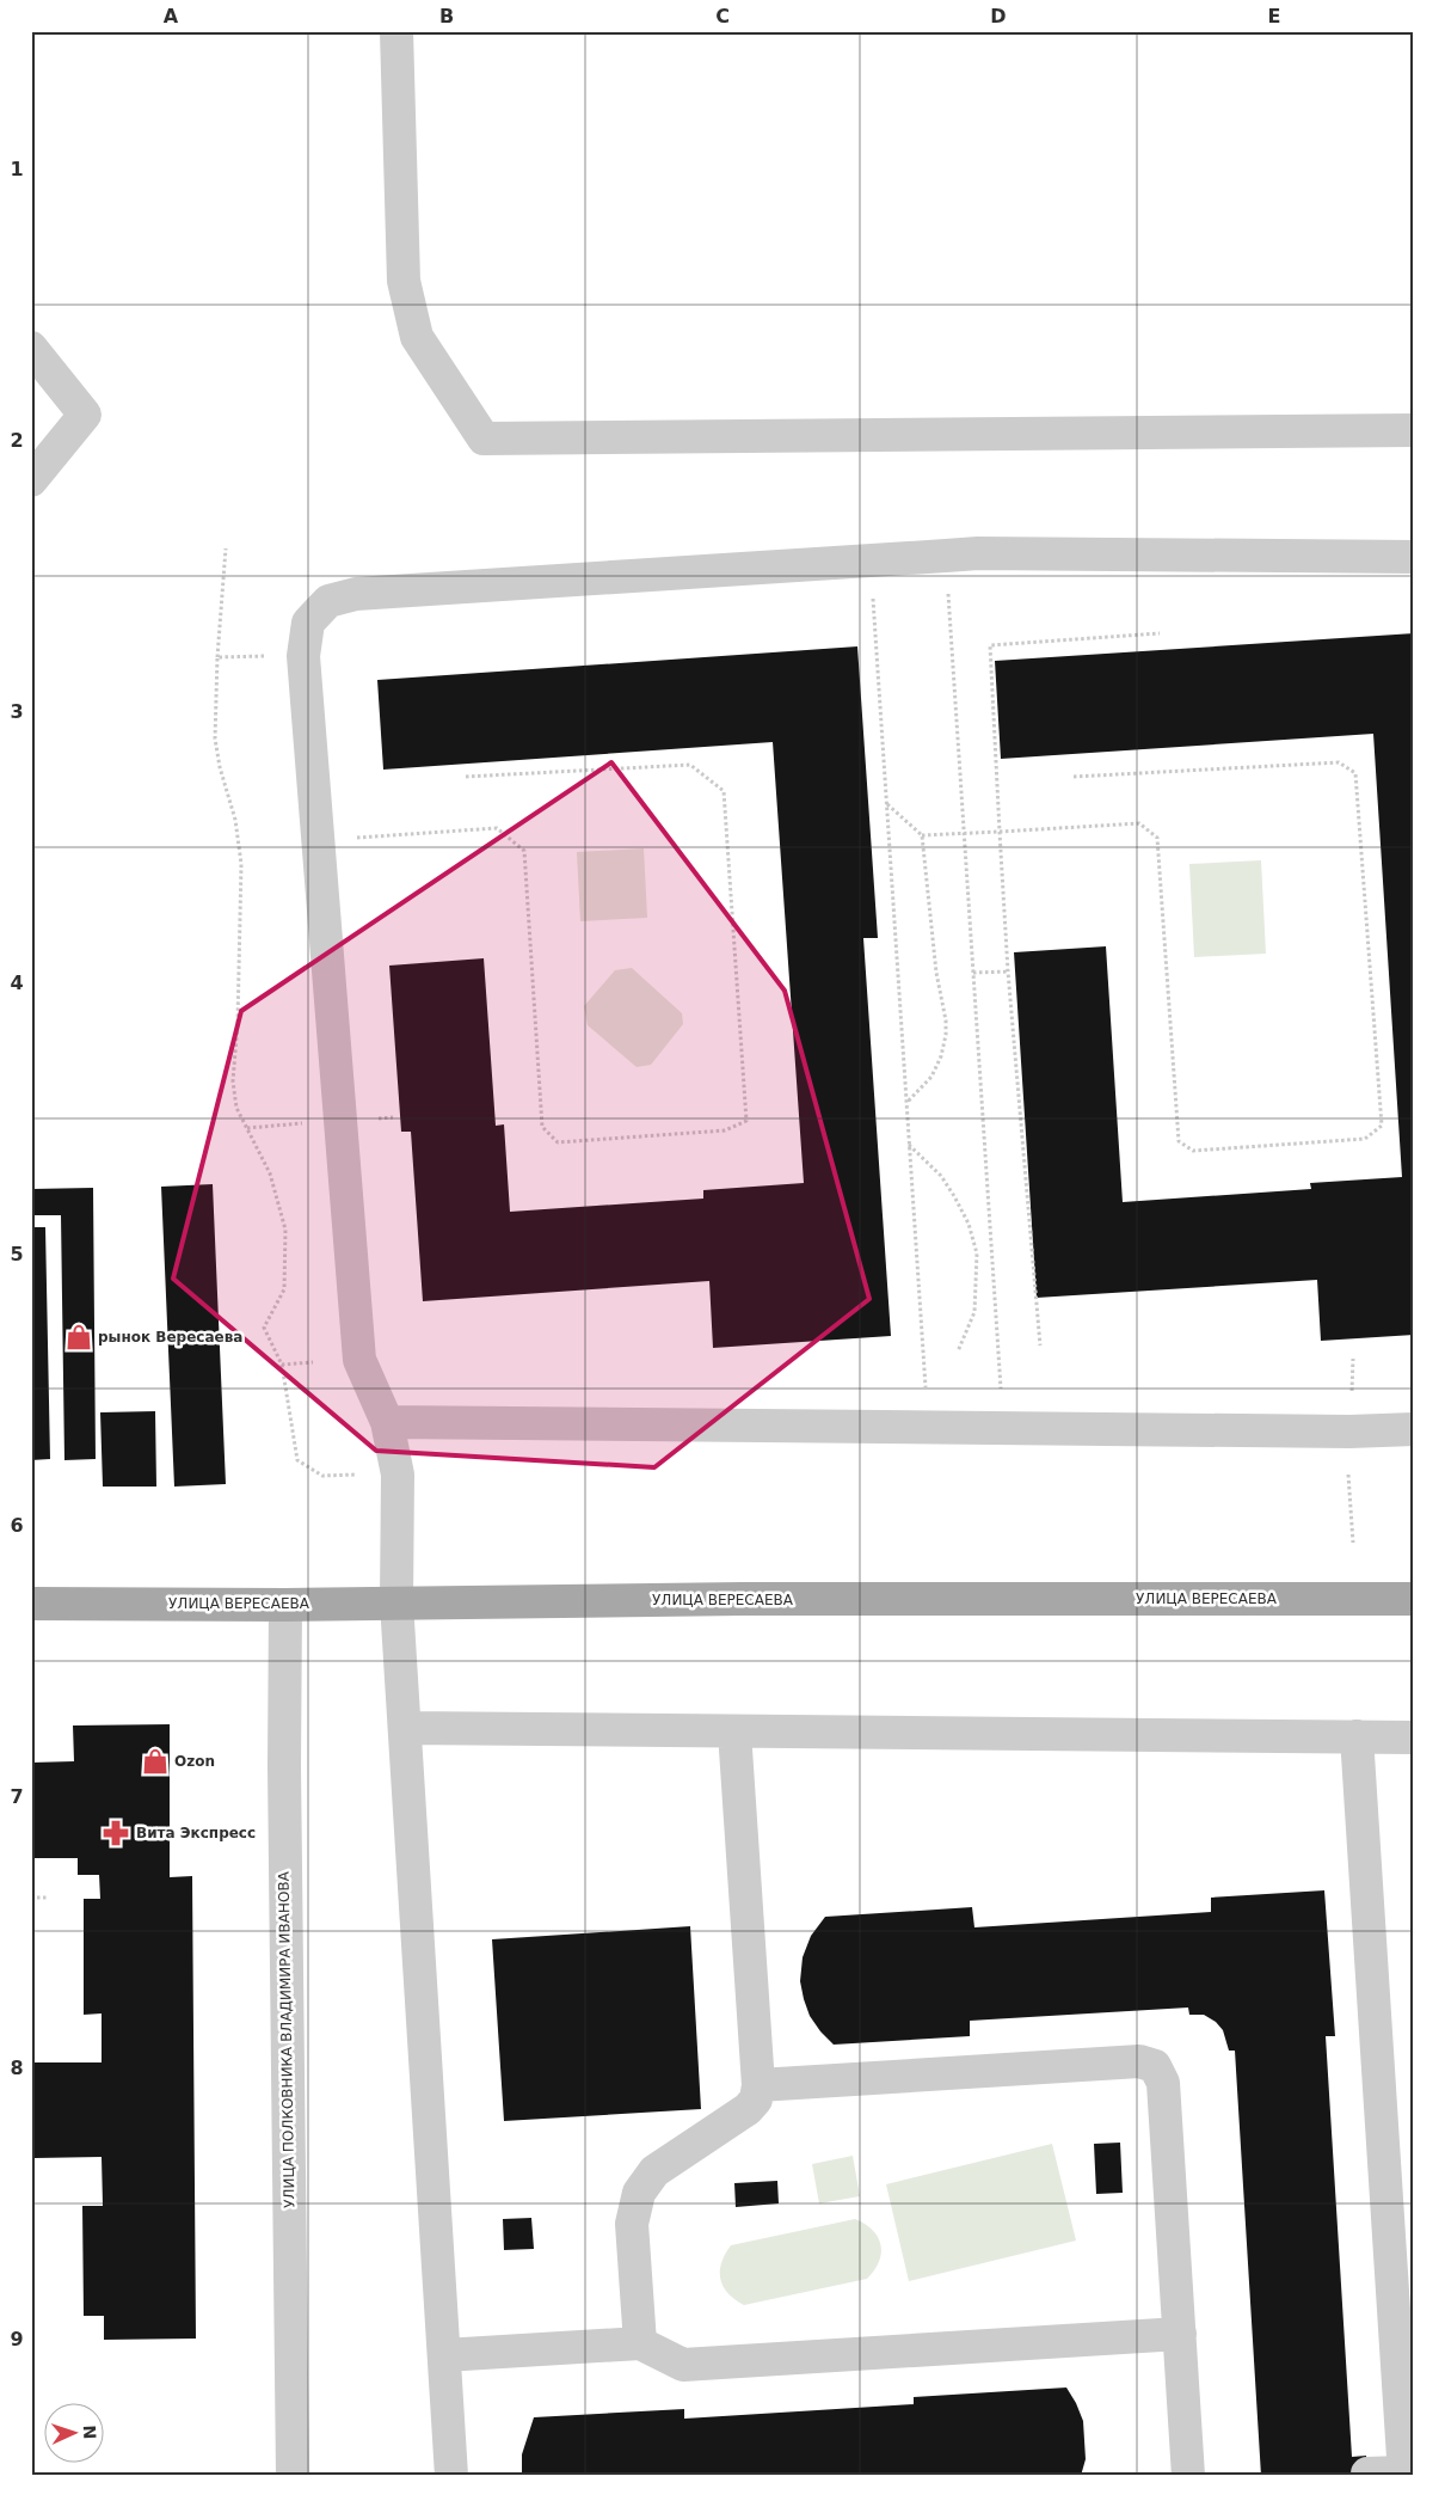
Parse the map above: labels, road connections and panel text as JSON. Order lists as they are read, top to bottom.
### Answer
{
  "streets": {
    "main road": ["УЛИЦА ВЕРЕСАЕВА"],
    "lane": ["УЛИЦА ПОЛКОВНИКА ВЛАДИМИРА ИВАНОВА"]
  },
  "crossings": [
    ["УЛИЦА ВЕРЕСАЕВА", "УЛИЦА ПОЛКОВНИКА ВЛАДИМИРА ИВАНОВА"]
  ],
  "places": {
    "shop": ["рынок Вересаева", "Ozon"],
    "pharmacy": ["Вита Экспресс"]
  },
  "north": "right",
  "grid": {
    "columns": [
      "A",
      "B",
      "C",
      "D",
      "E"
    ],
    "rows": [
      "1",
      "2",
      "3",
      "4",
      "5",
      "6",
      "7",
      "8",
      "9"
    ]
  }
}
